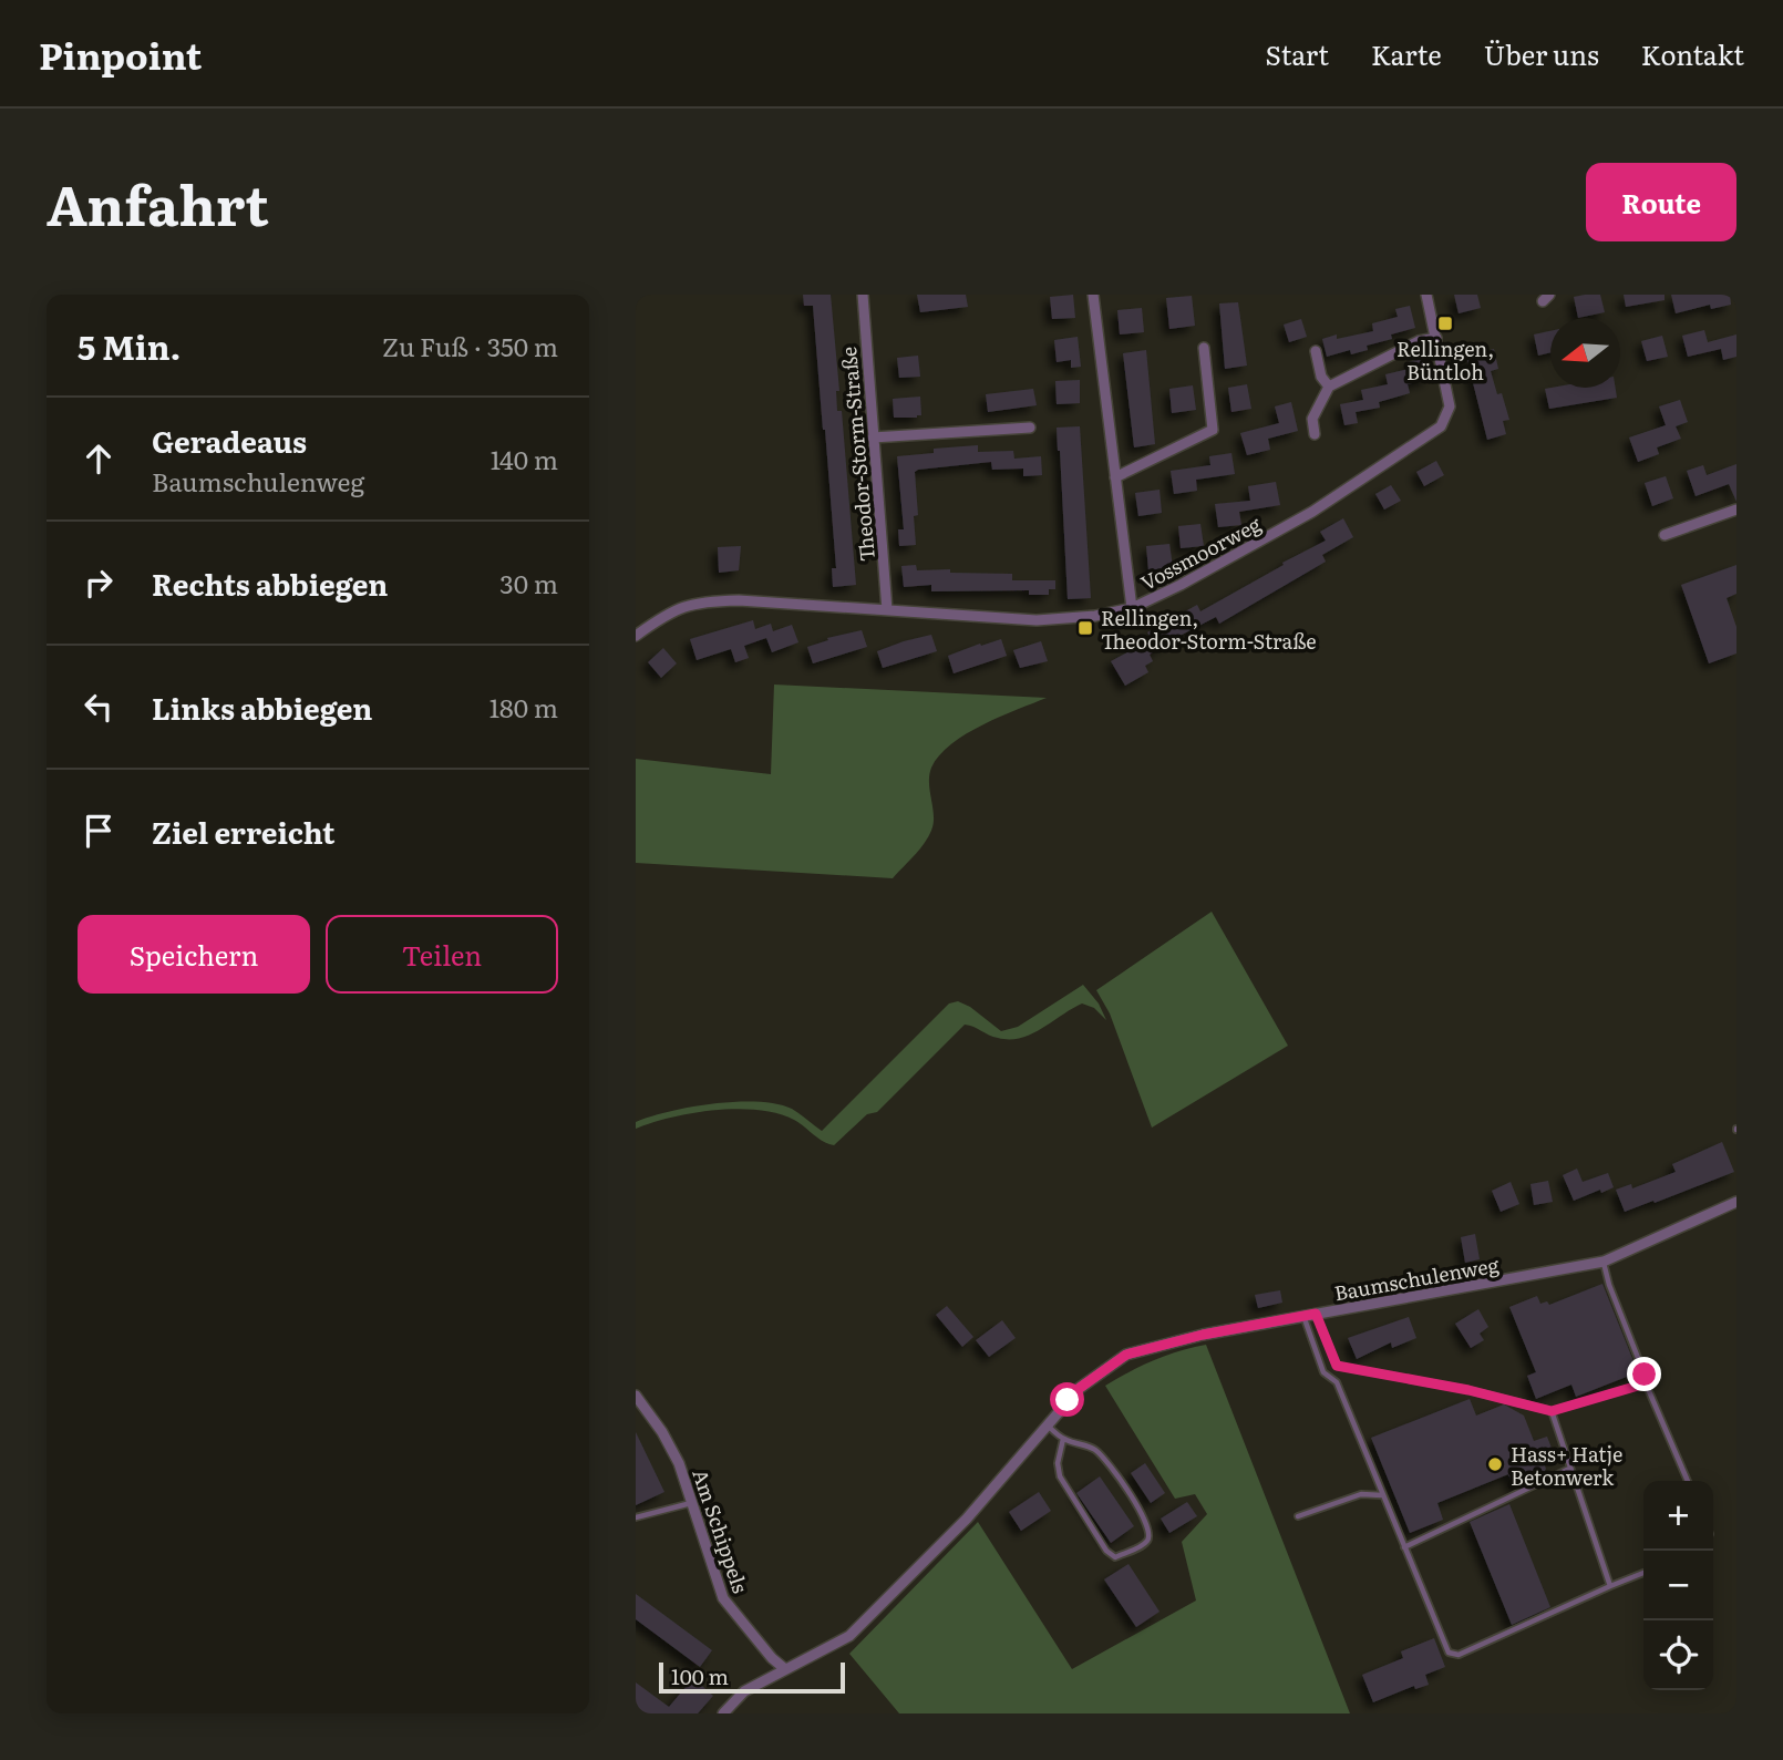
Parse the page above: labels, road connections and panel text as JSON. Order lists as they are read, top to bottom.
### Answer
{
  "streets": {
    "street": [
      "Theodor-Storm-Straße",
      "Vossmoorweg",
      "Baumschulenweg",
      "Am Schippels"
    ]
  },
  "crossings": [
    ["Theodor-Storm-Straße", "Vossmoorweg"],
    ["Baumschulenweg", "Am Schippels"]
  ],
  "places": {
    "transit": ["Rellingen, Büntloh", "Rellingen, Theodor-Storm-Straße"],
    "other": ["Hass+ Hatje Betonwerk"]
  },
  "scale_bar": "100 m",
  "north": "left",
  "page": {
    "header": "Pinpoint",
    "nav": [
      "Start",
      "Karte",
      "Über uns",
      "Kontakt"
    ],
    "title": "Anfahrt",
    "buttons": [
      "Route",
      ["Speichern", "Teilen"]
    ],
    "heading": ["5 Min.", "Zu Fuß · 350 m"],
    "list": [
      ["Geradeaus", "Baumschulenweg", "140 m"],
      ["Rechts abbiegen", "30 m"],
      ["Links abbiegen", "180 m"],
      "Ziel erreicht"
    ],
    "map_buttons": ["+", "−"],
    "scale": "100 m"
  }
}
